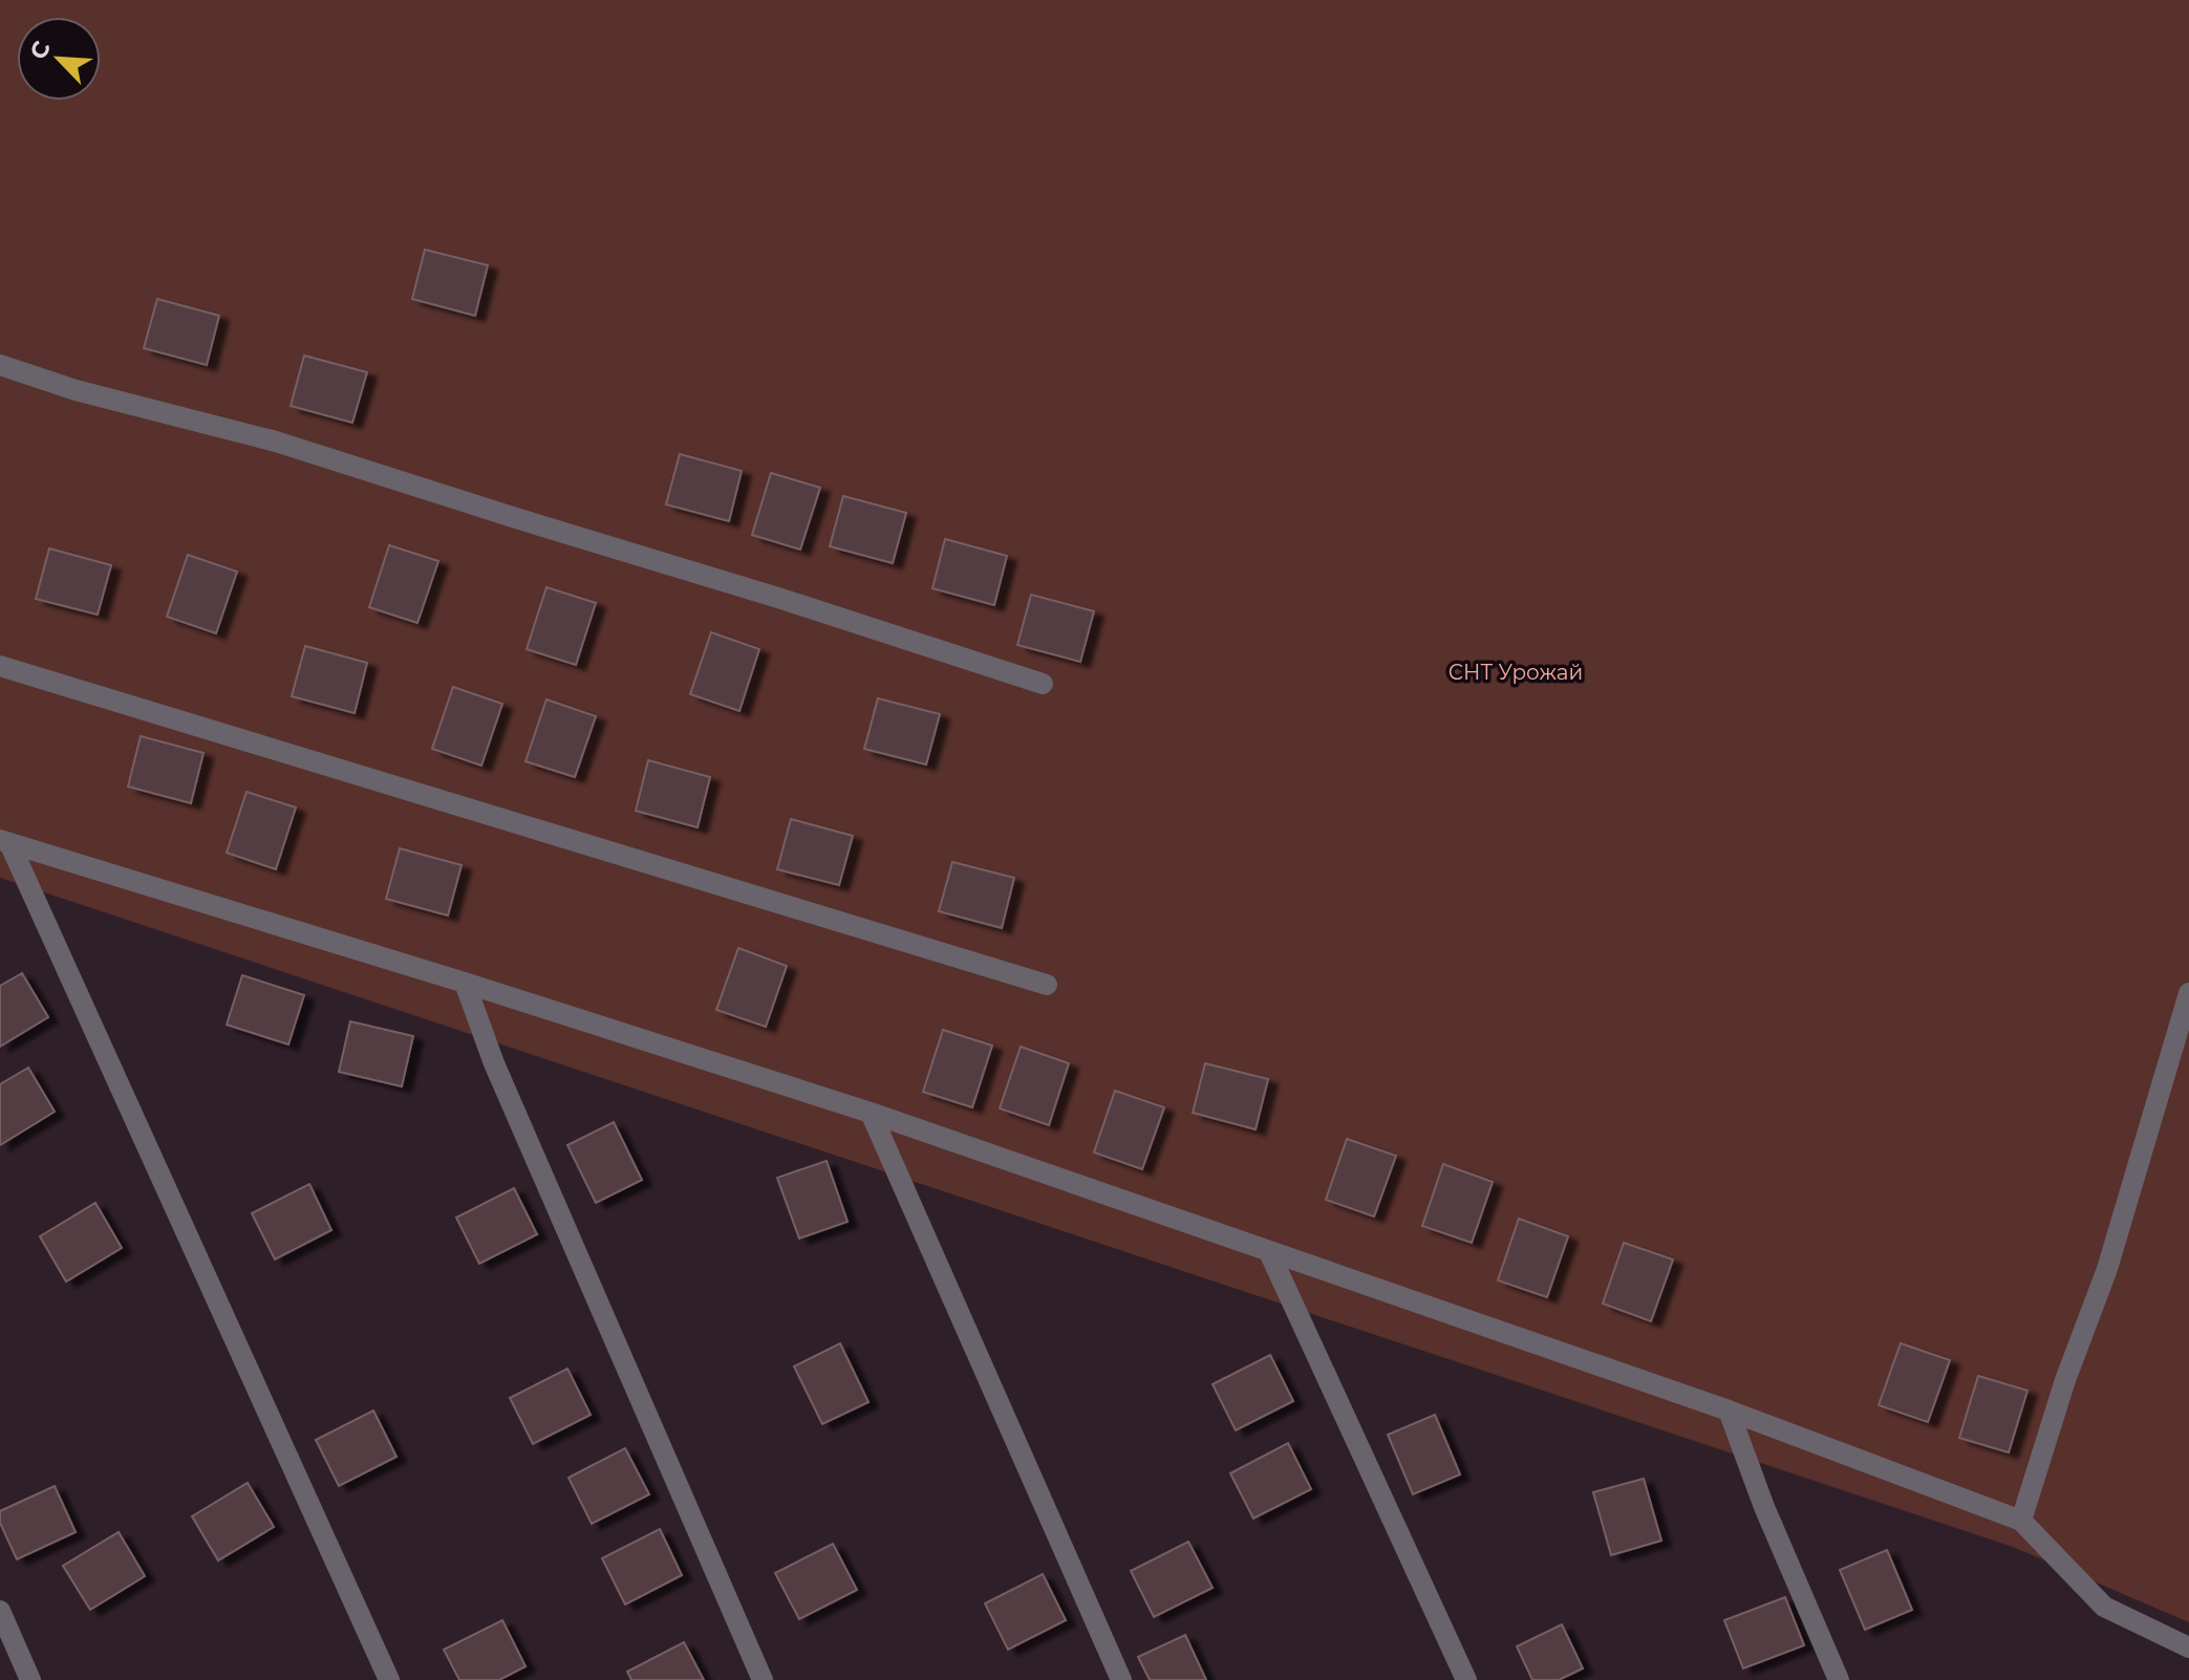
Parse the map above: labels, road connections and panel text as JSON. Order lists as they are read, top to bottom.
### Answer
{
  "parks": ["СНТ Урожай"],
  "north": "top left"
}
